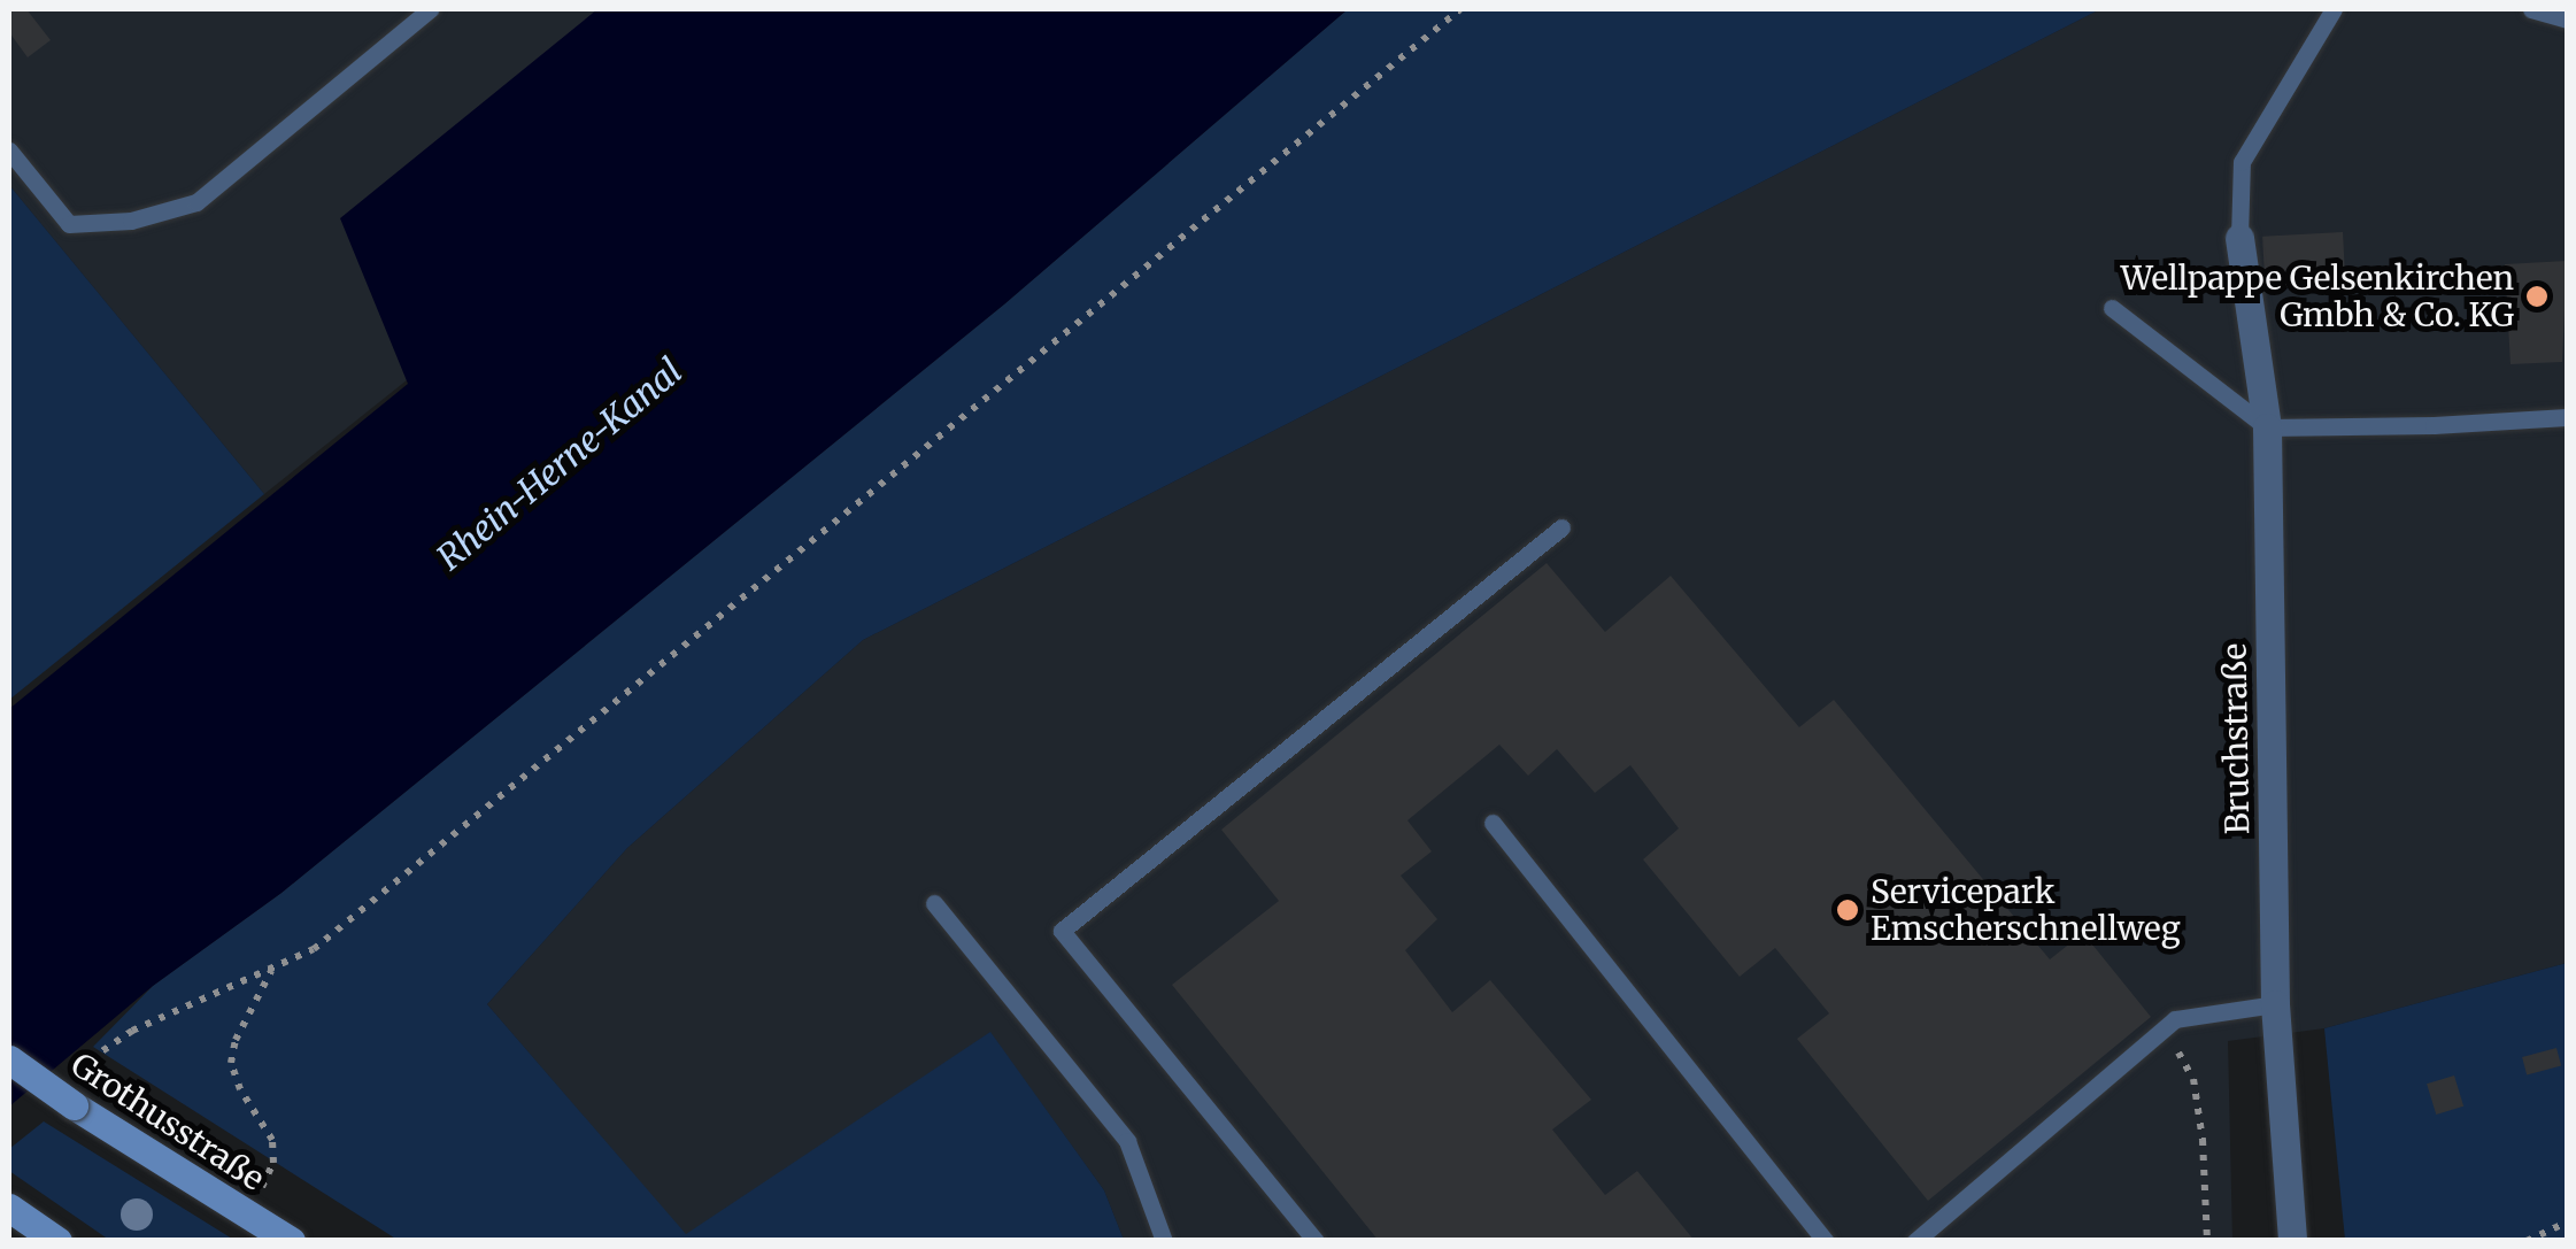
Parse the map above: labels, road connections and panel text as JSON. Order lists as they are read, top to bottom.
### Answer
{
  "streets": {
    "main road": ["Grothusstraße"],
    "street": ["Bruchstraße"]
  },
  "water": ["Rhein-Herne-Kanal"],
  "places": ["Wellpappe Gelsenkirchen Gmbh & Co. KG", "Servicepark Emscherschnellweg"]
}
